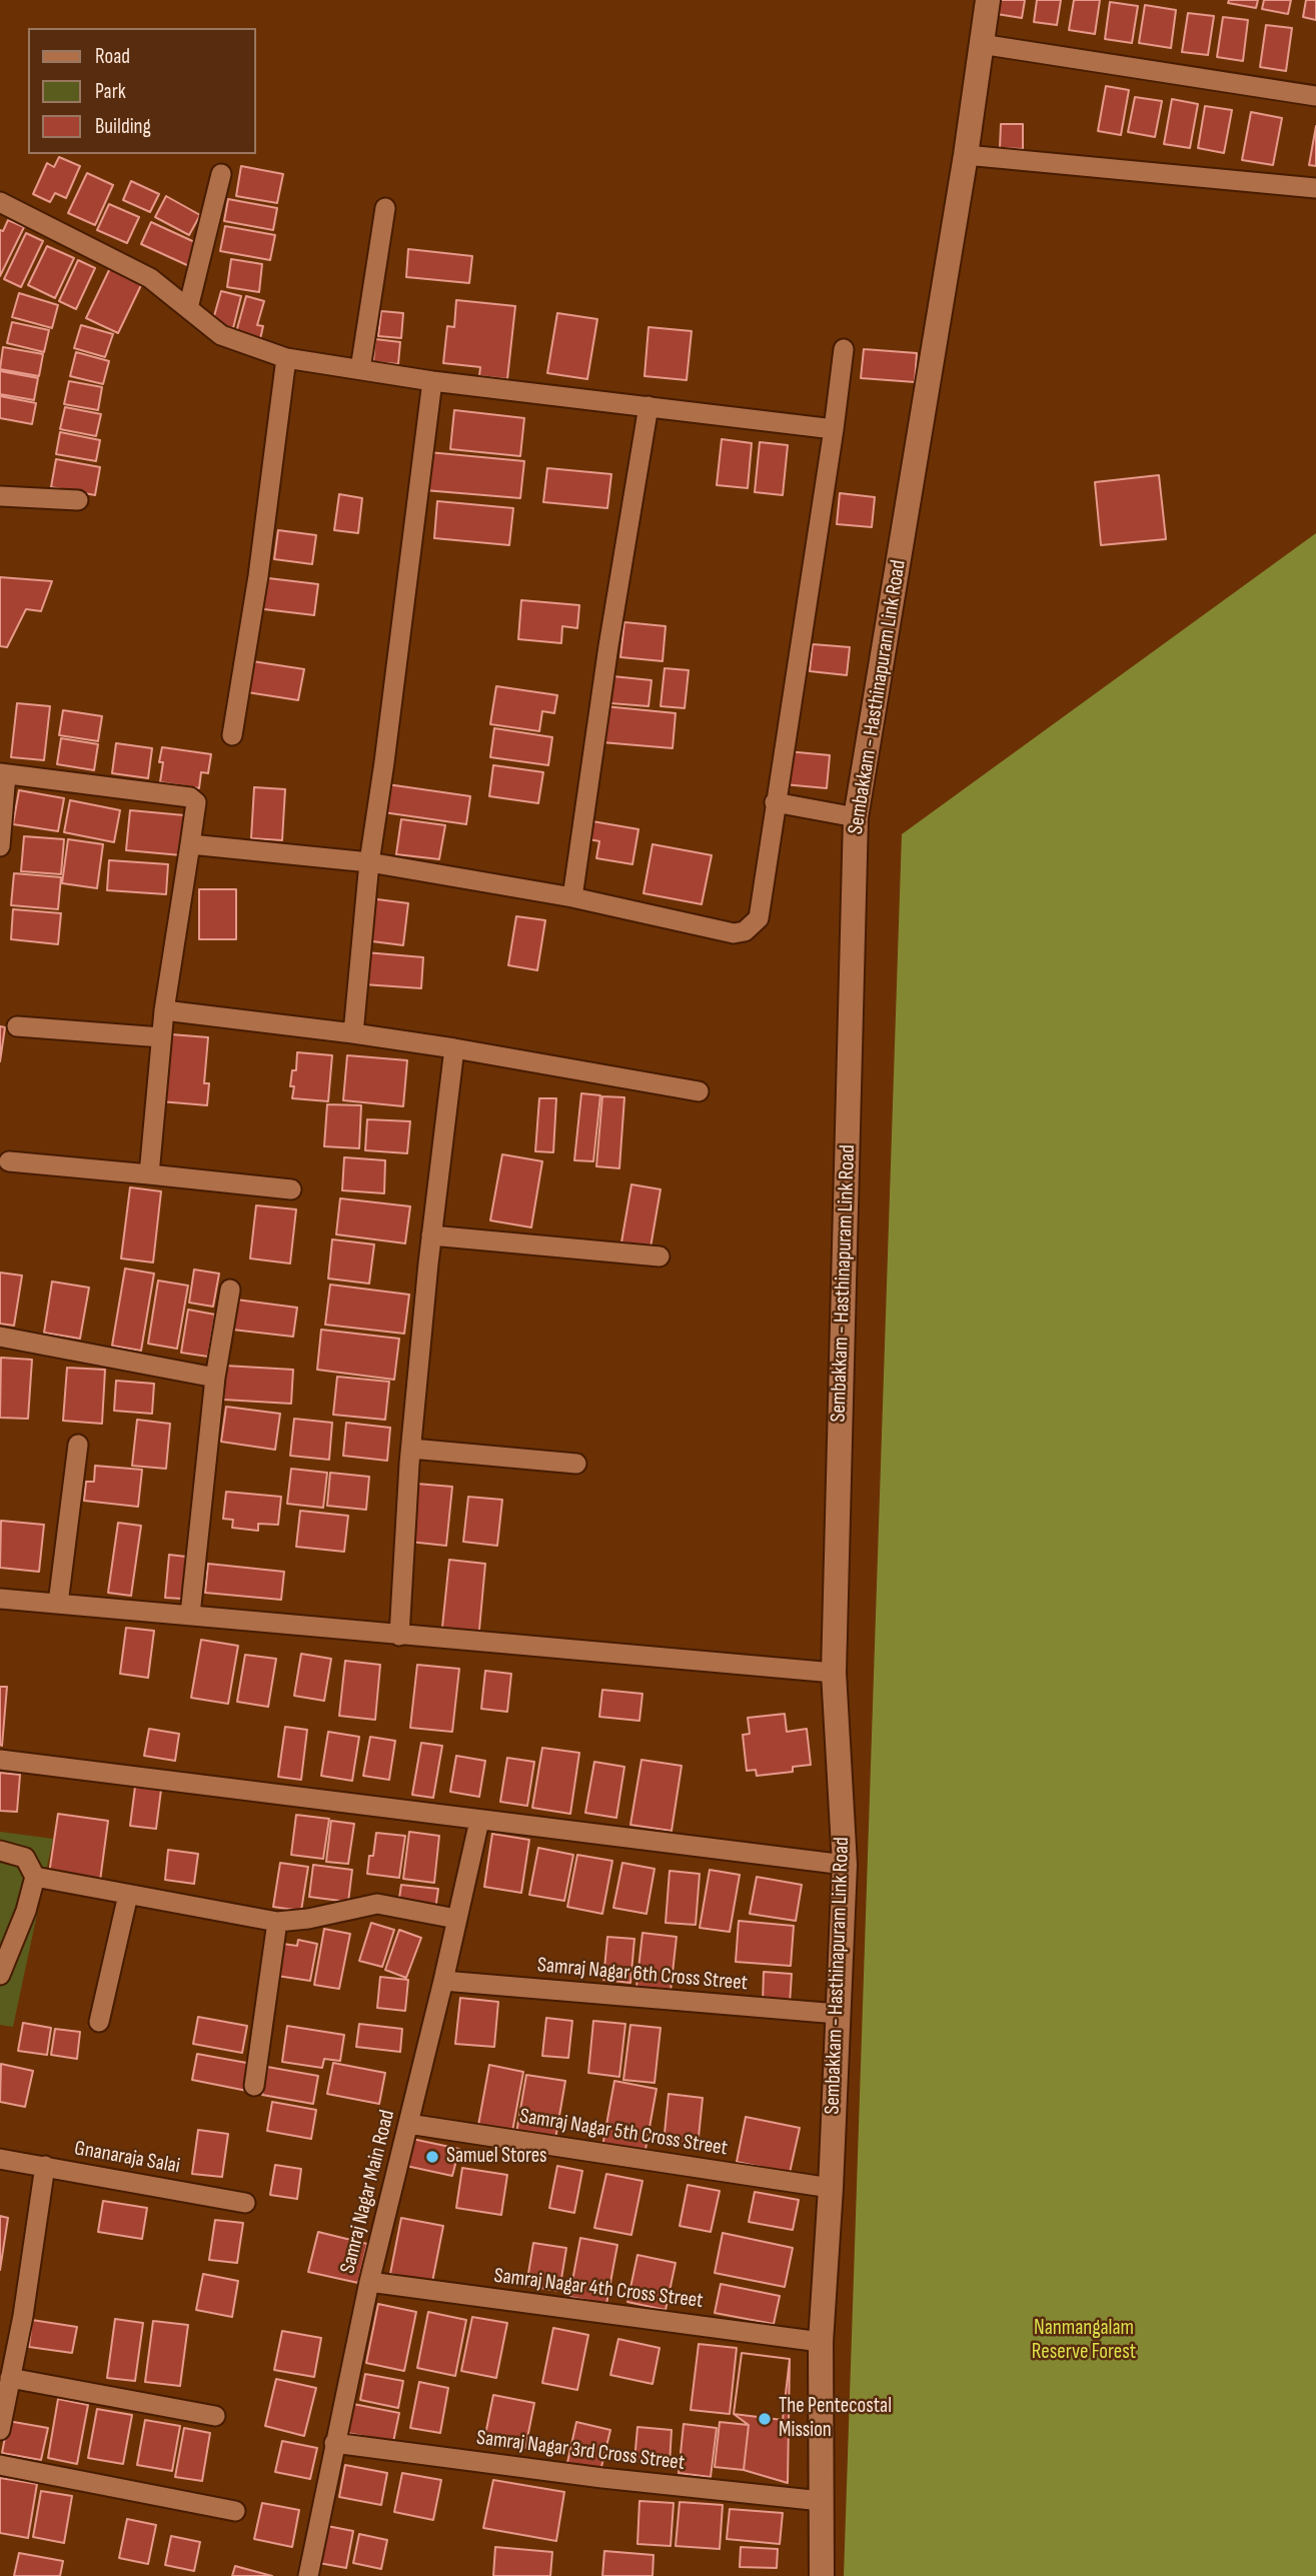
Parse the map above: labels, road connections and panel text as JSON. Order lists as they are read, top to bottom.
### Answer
{
  "streets": {
    "street": [
      "Sembakkam - Hasthinapuram Link Road",
      "Samraj Nagar 6th Cross Street",
      "Samraj Nagar 5th Cross Street",
      "Gnanaraja Salai",
      "Samraj Nagar Main Road",
      "Samraj Nagar 4th Cross Street",
      "Samraj Nagar 3rd Cross Street"
    ]
  },
  "crossings": [
    ["Sembakkam - Hasthinapuram Link Road", "Samraj Nagar 6th Cross Street"],
    ["Sembakkam - Hasthinapuram Link Road", "Samraj Nagar 5th Cross Street"],
    ["Sembakkam - Hasthinapuram Link Road", "Samraj Nagar 4th Cross Street"],
    ["Sembakkam - Hasthinapuram Link Road", "Samraj Nagar 3rd Cross Street"],
    ["Samraj Nagar 6th Cross Street", "Samraj Nagar Main Road"],
    ["Samraj Nagar 5th Cross Street", "Samraj Nagar Main Road"],
    ["Samraj Nagar Main Road", "Samraj Nagar 4th Cross Street"],
    ["Samraj Nagar Main Road", "Samraj Nagar 3rd Cross Street"]
  ],
  "parks": ["Nanmangalam Reserve Forest"],
  "places": ["Samuel Stores", "The Pentecostal Mission"],
  "legend": ["Road", "Park", "Building"]
}
